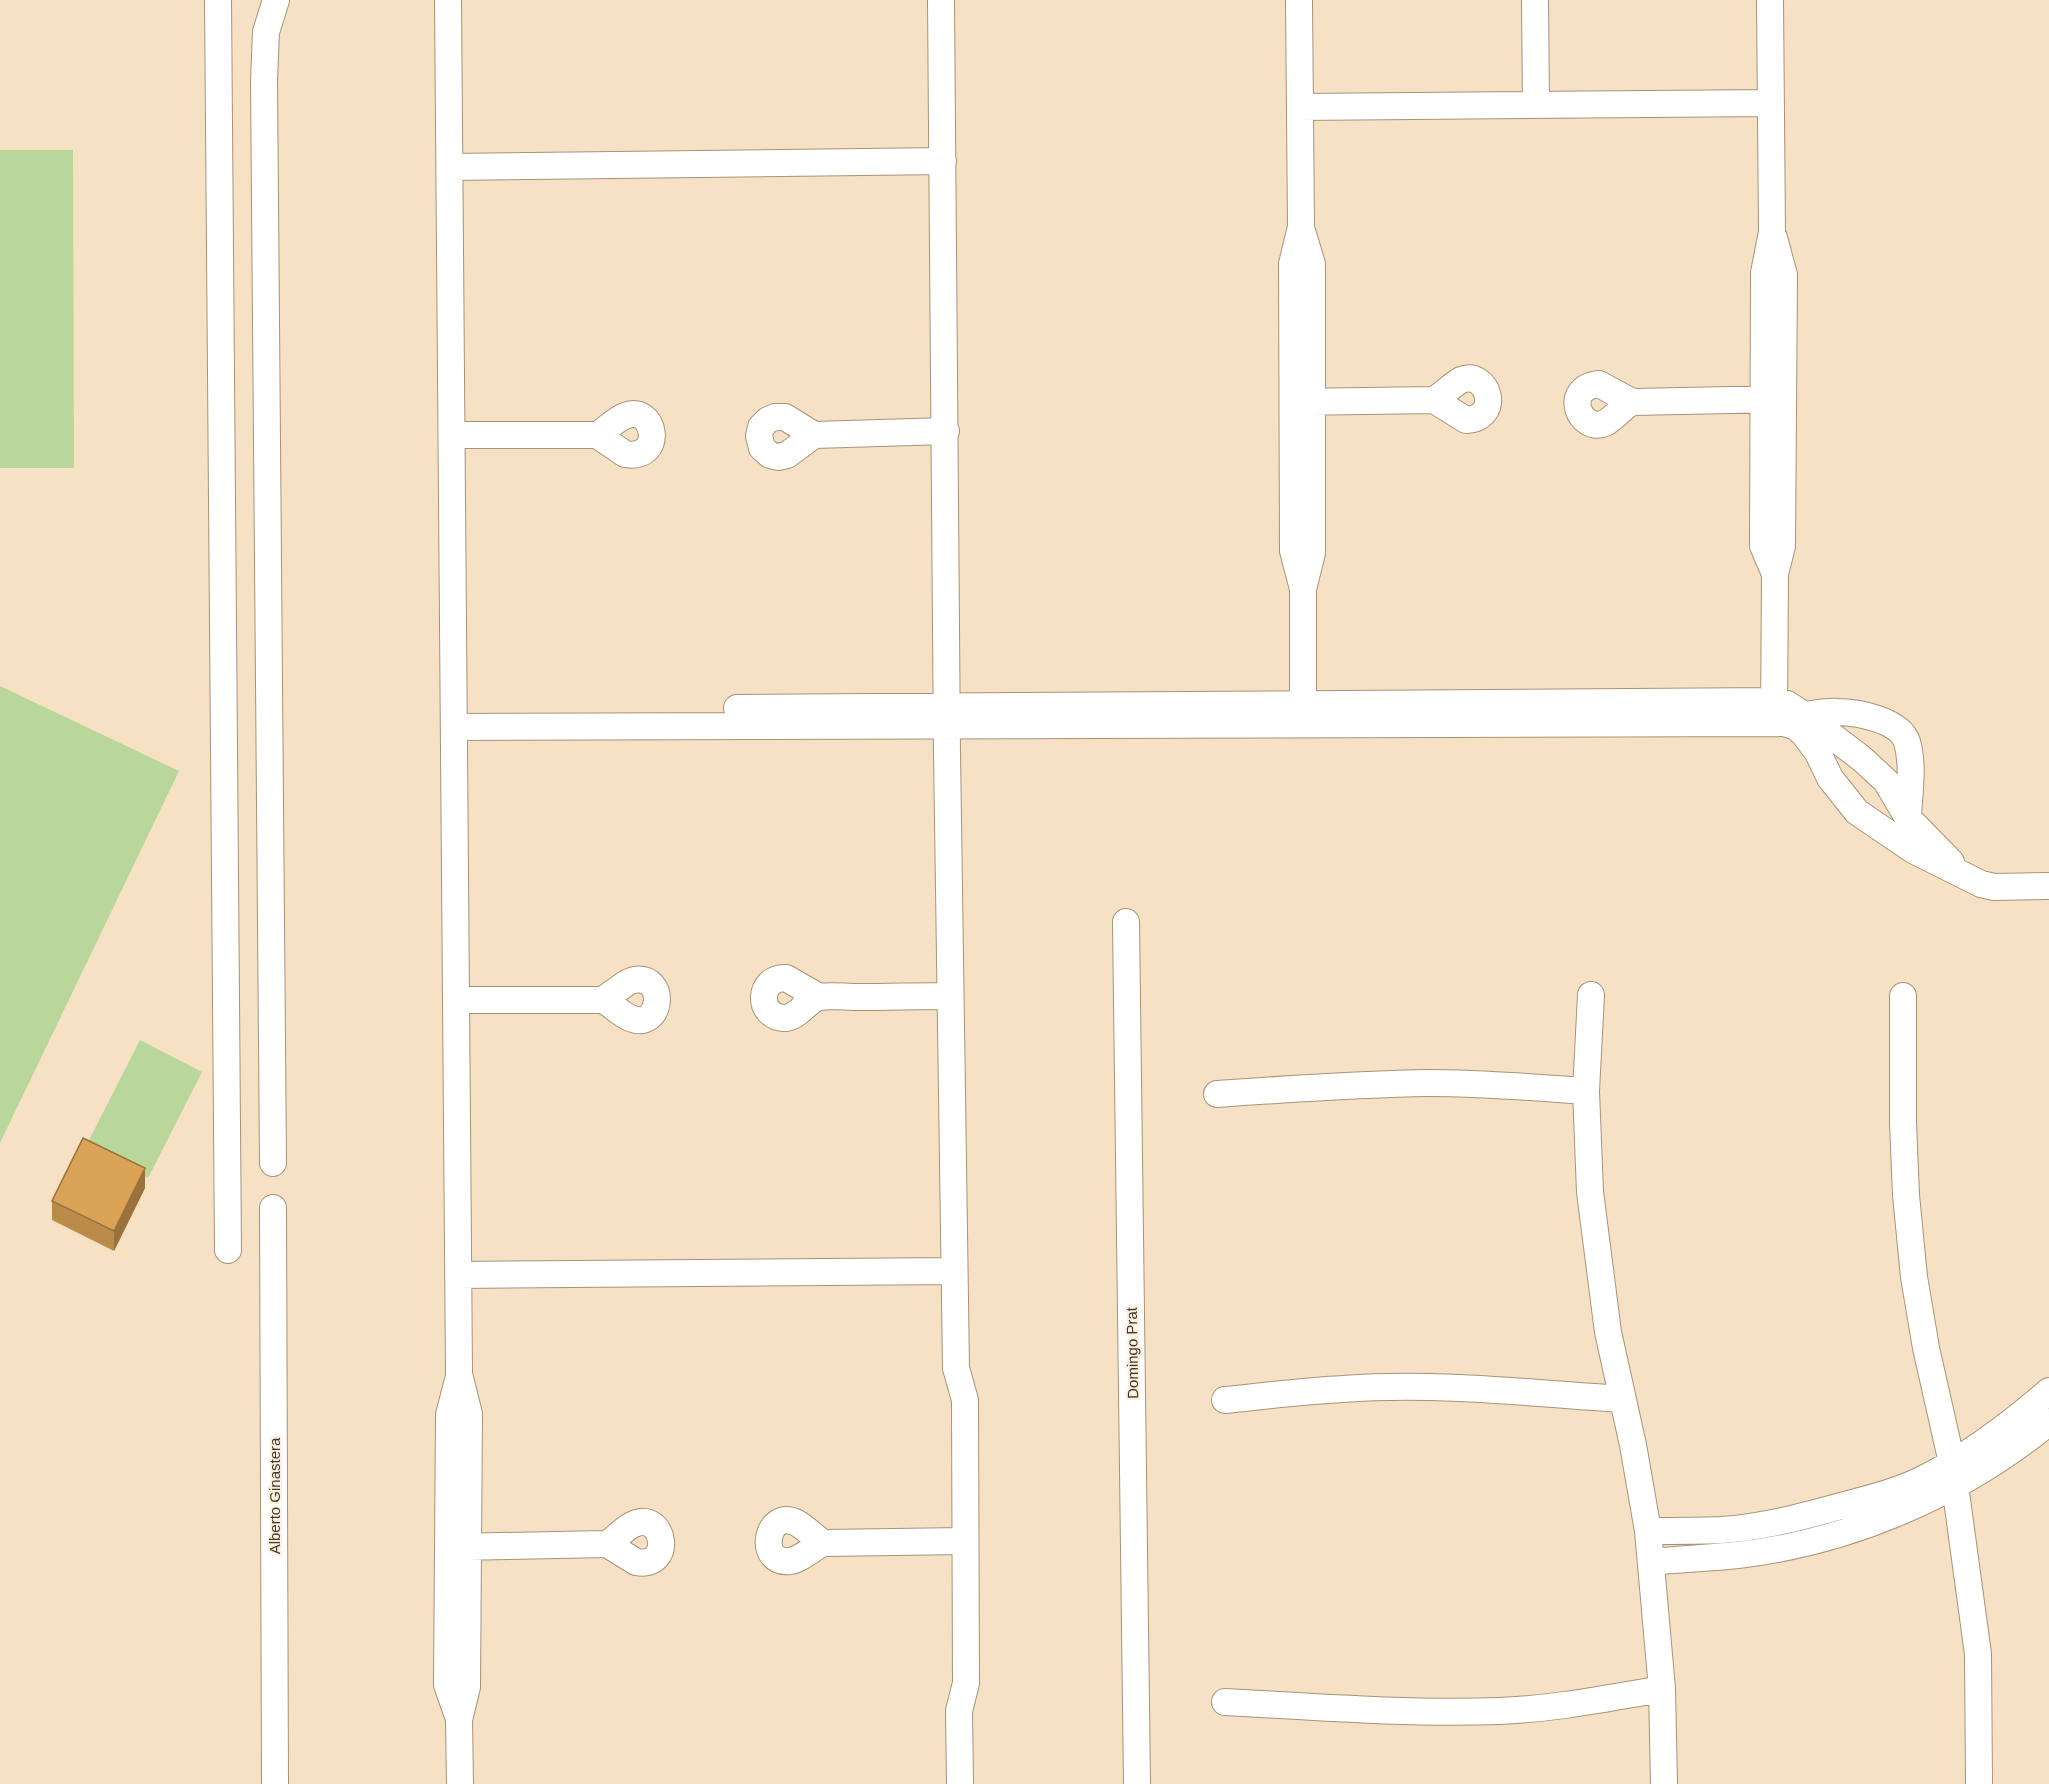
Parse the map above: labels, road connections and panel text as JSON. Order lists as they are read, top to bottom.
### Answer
{
  "streets": {
    "street": ["Domingo Prat", "Alberto Ginastera"]
  }
}
